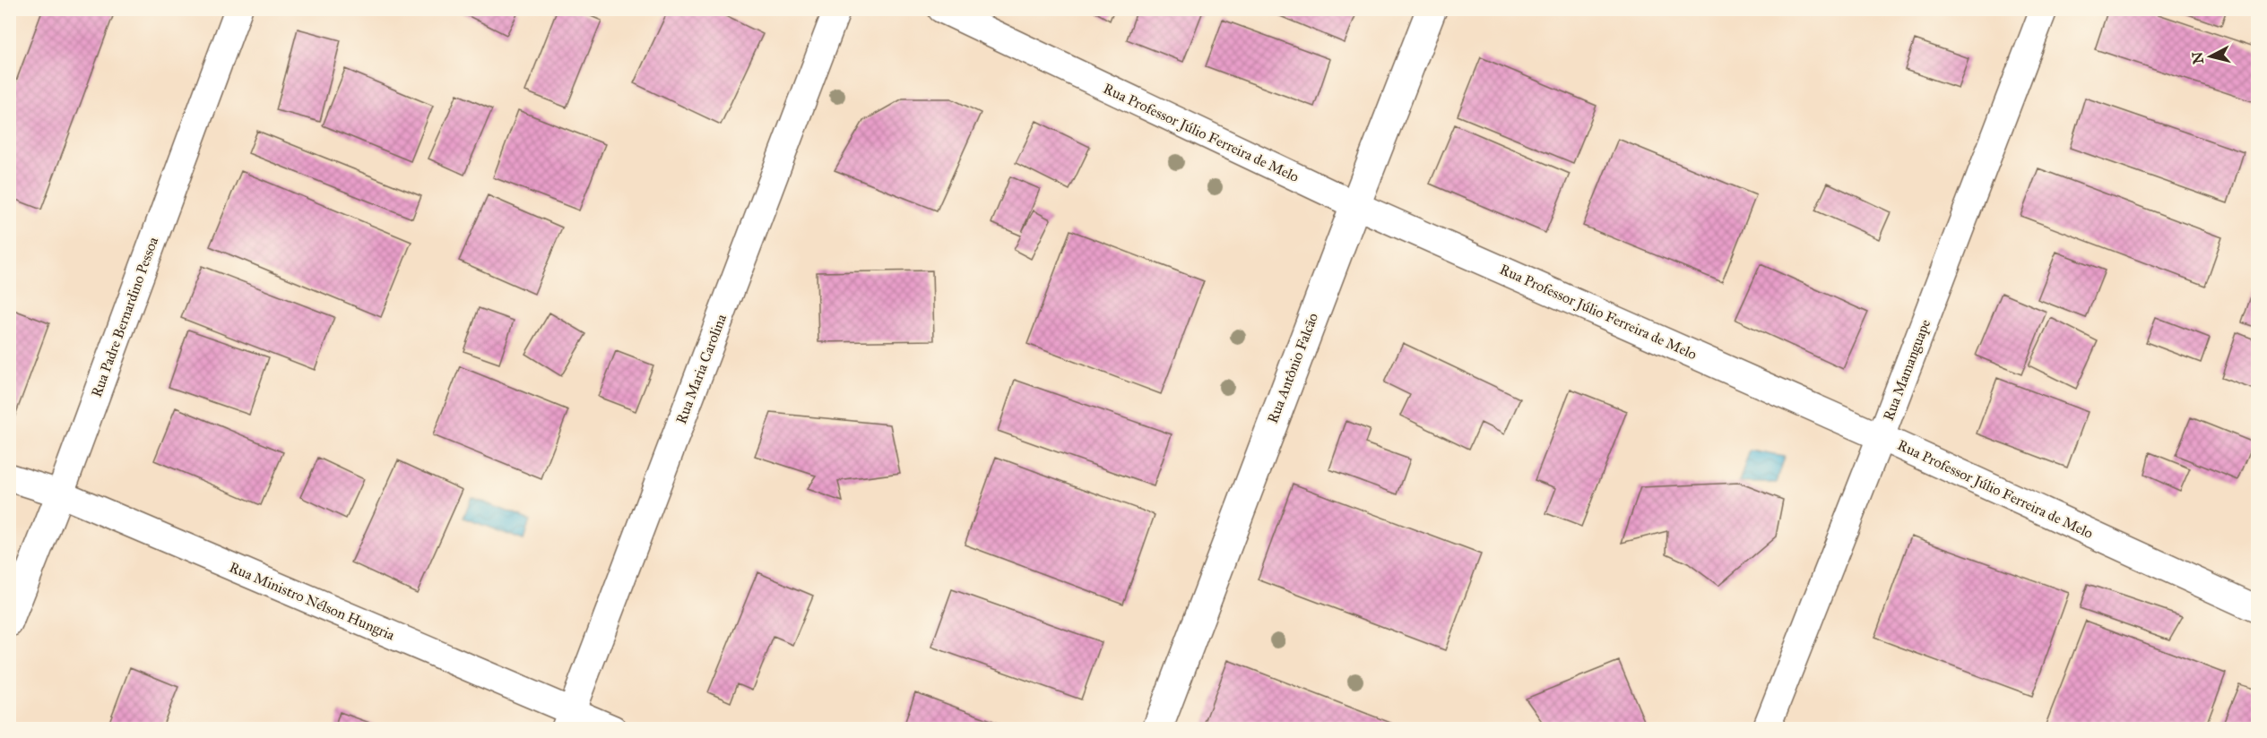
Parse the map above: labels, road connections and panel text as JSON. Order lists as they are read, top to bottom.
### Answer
{
  "streets": {
    "main road": ["Rua Antônio Falcão"],
    "street": [
      "Rua Professor Júlio Ferreira de Melo",
      "Rua Padre Bernardino Pessoa",
      "Rua Maria Carolina",
      "Rua Mamanguape",
      "Rua Ministro Nélson Hungria"
    ]
  },
  "crossings": [
    ["Rua Professor Júlio Ferreira de Melo", "Rua Antônio Falcão"],
    ["Rua Professor Júlio Ferreira de Melo", "Rua Mamanguape"],
    ["Rua Padre Bernardino Pessoa", "Rua Ministro Nélson Hungria"],
    ["Rua Maria Carolina", "Rua Ministro Nélson Hungria"]
  ],
  "north": "left"
}
